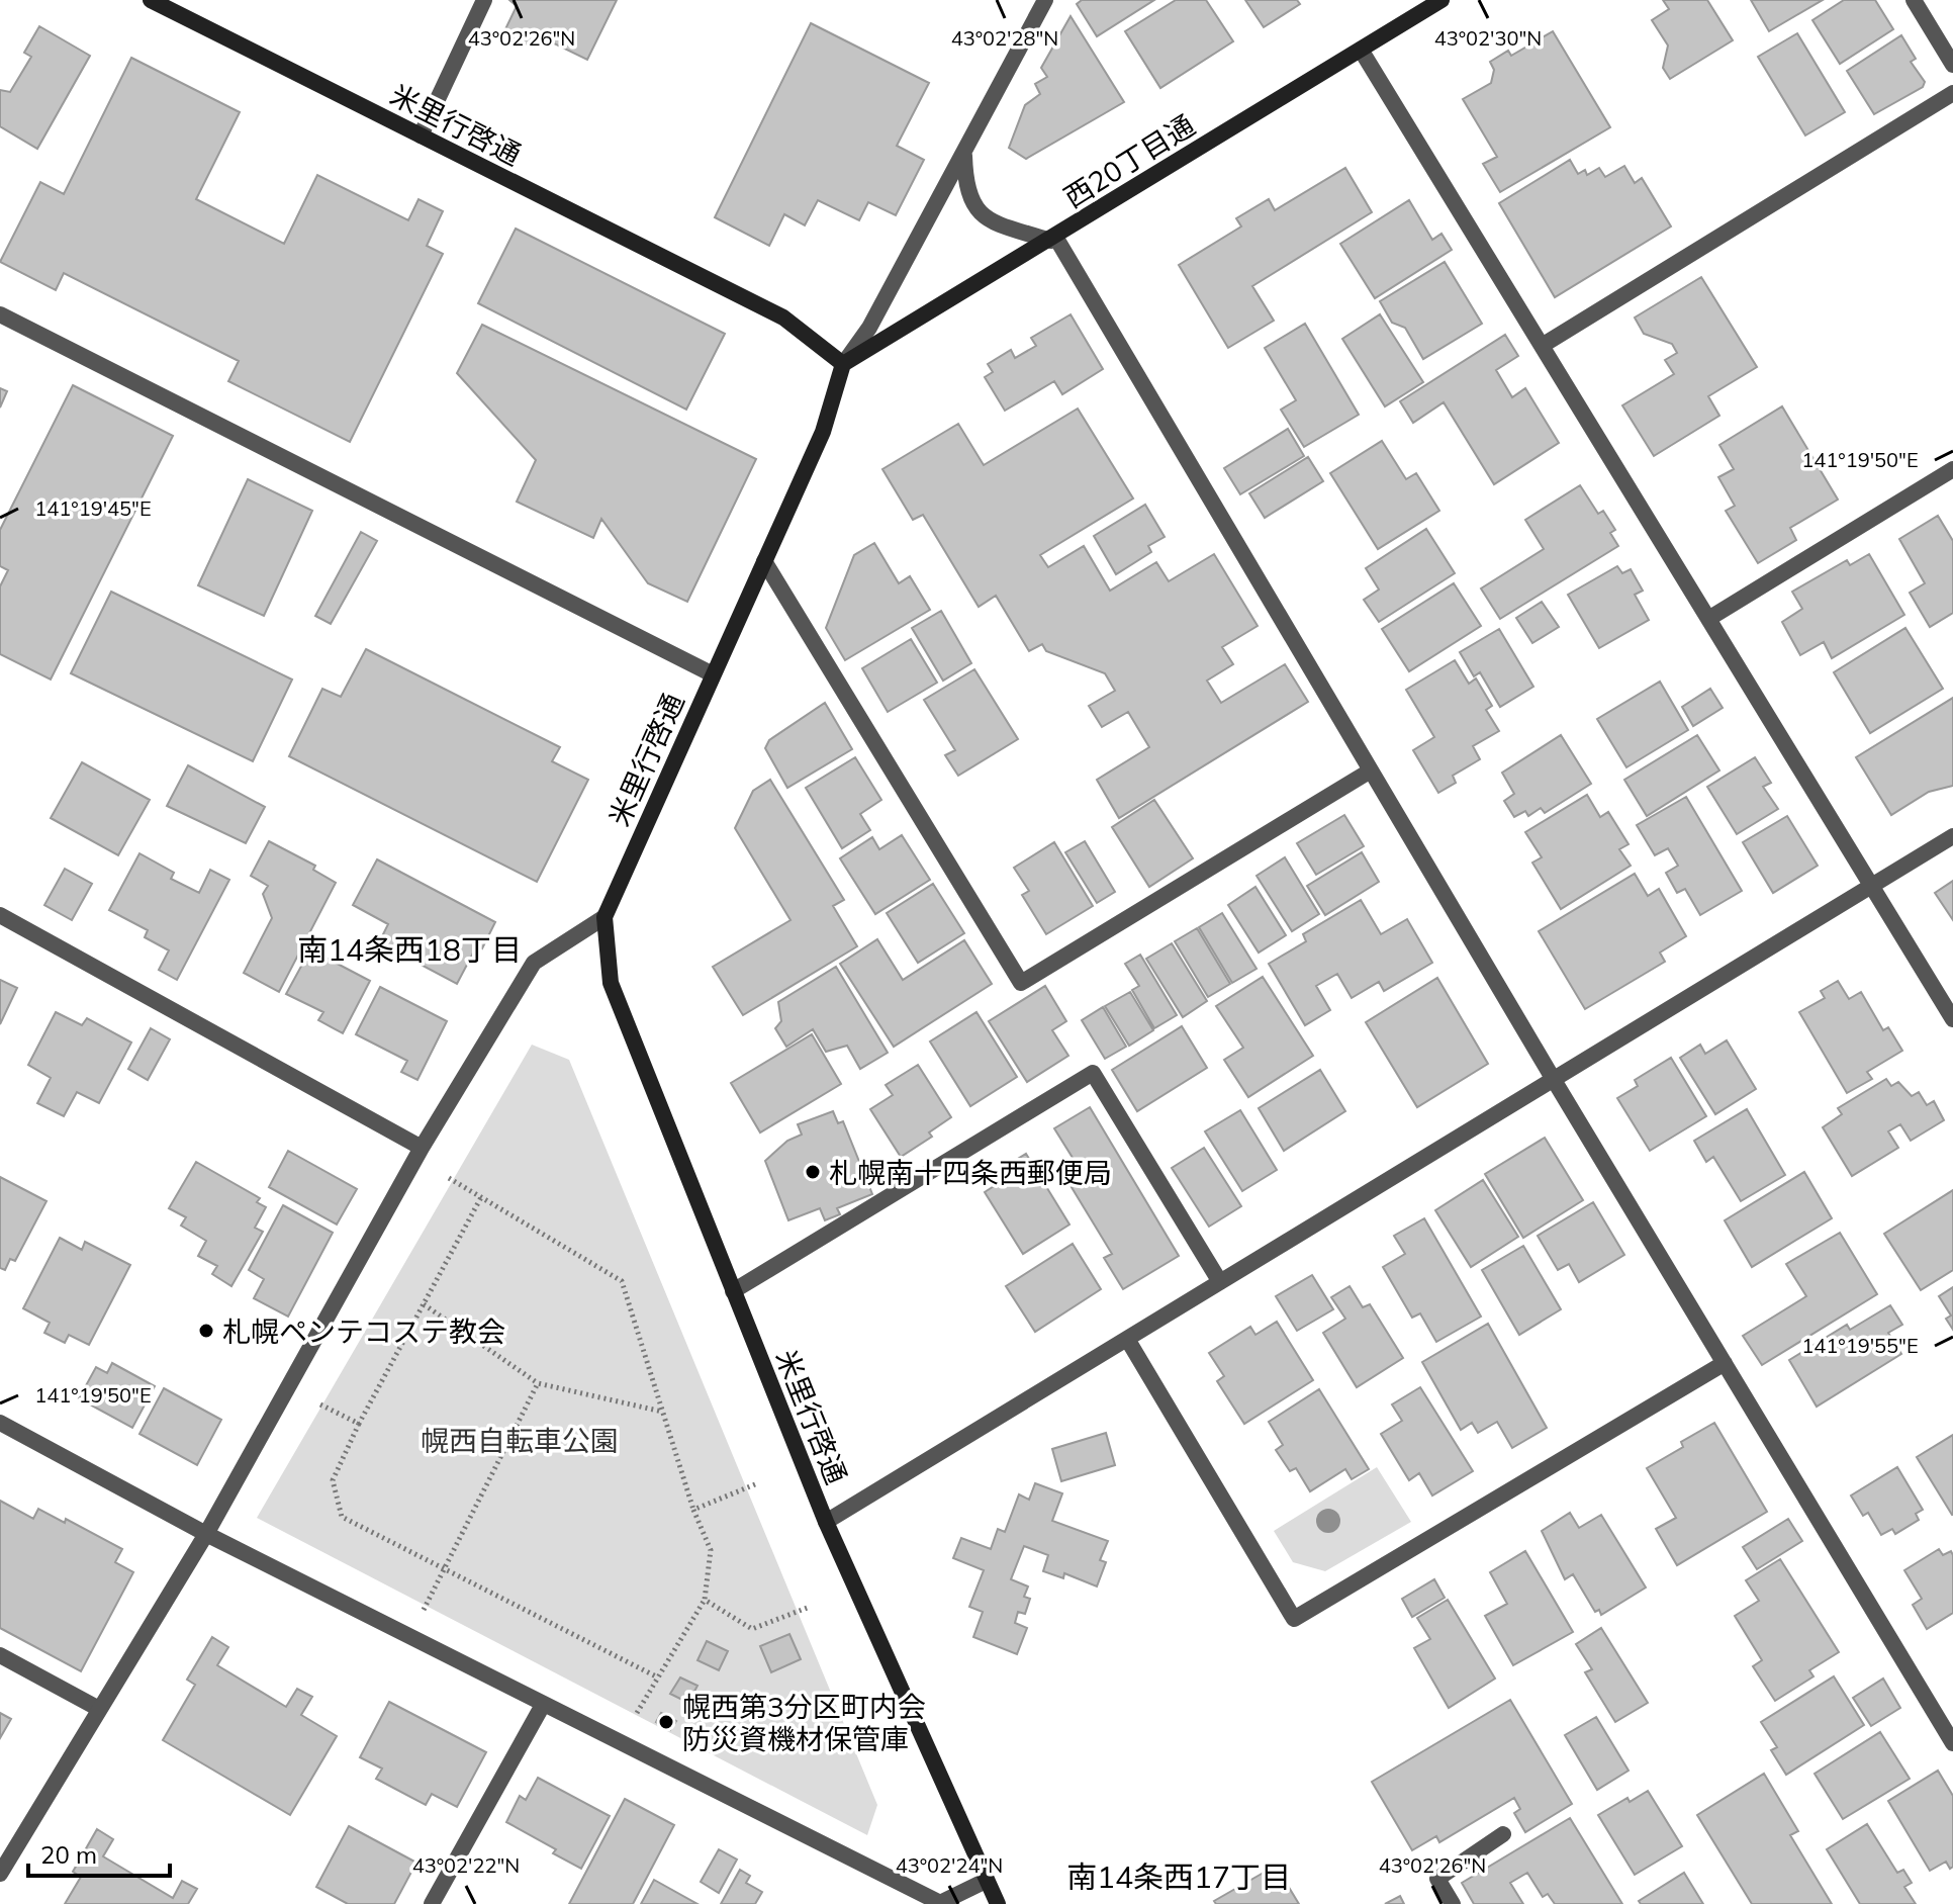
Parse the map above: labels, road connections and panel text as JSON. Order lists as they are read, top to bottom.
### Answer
{
  "streets": {
    "street": ["米里行啓通", "西20丁目通"]
  },
  "crossings": [
    ["米里行啓通", "西20丁目通"]
  ],
  "districts": ["南14条西18丁目", "南14条西17丁目"],
  "parks": ["幌西自転車公園"],
  "places": ["札幌南十四条西郵便局", "札幌ペンテコステ教会", "幌西第3分区町内会 防災資機材保管庫"],
  "scale_bar": "20 m",
  "coordinates": [
    "43°02'26\"N",
    "43°02'28\"N",
    "43°02'30\"N",
    "141°19'50\"E",
    "141°19'45\"E",
    "141°19'55\"E",
    "43°02'22\"N",
    "43°02'24\"N"
  ]
}
